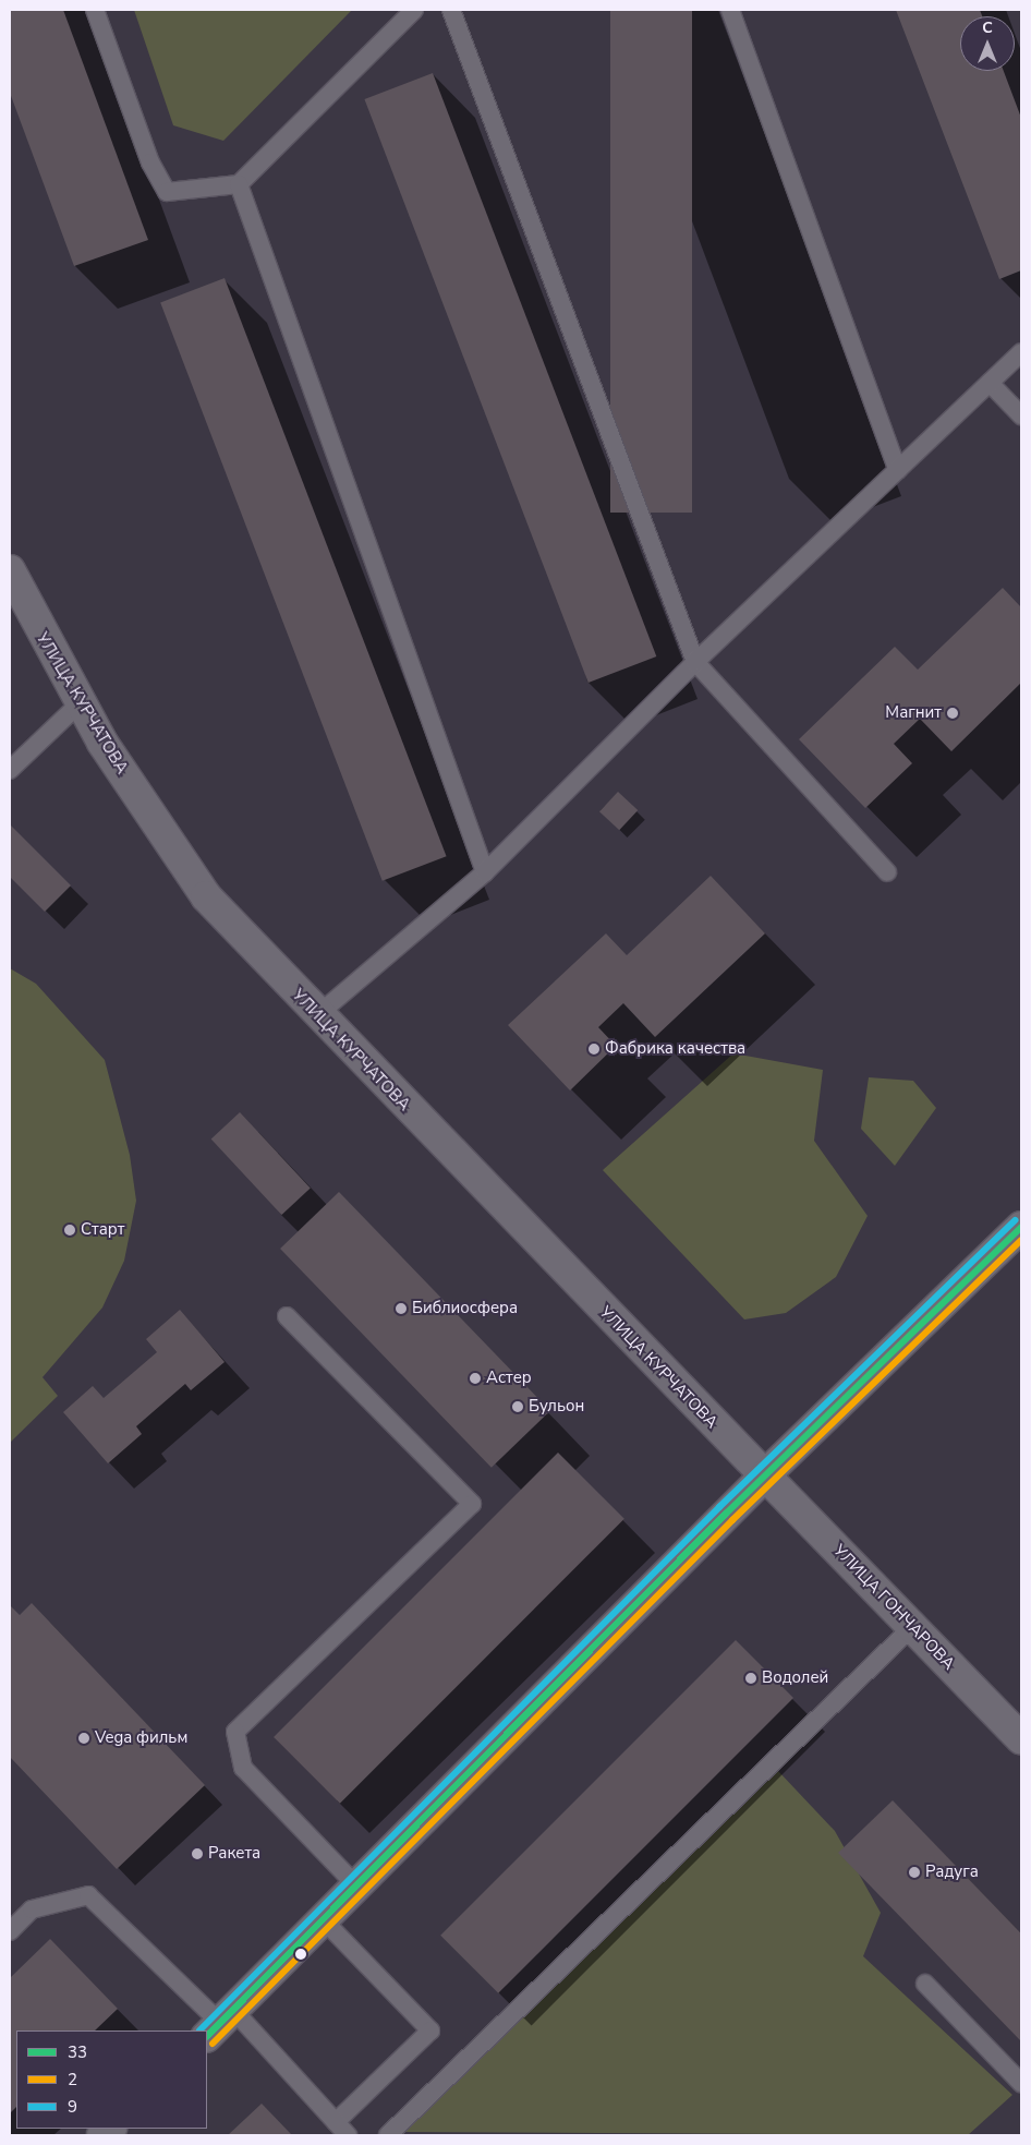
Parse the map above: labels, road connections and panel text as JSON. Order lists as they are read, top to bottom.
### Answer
{
  "streets": {
    "street": ["УЛИЦА КУРЧАТОВА", "УЛИЦА ГОНЧАРОВА"]
  },
  "crossings": [
    ["УЛИЦА КУРЧАТОВА", "УЛИЦА ГОНЧАРОВА"]
  ],
  "places": [
    "Магнит",
    "Фабрика качества",
    "Старт",
    "Библиосфера",
    "Астер",
    "Бульон",
    "Водолей",
    "Vega фильм",
    "Ракета",
    "Радуга"
  ],
  "lines": ["transit line 9", "transit line 33", "transit line 2"],
  "legend": ["33", "2", "9"],
  "north": "top"
}
